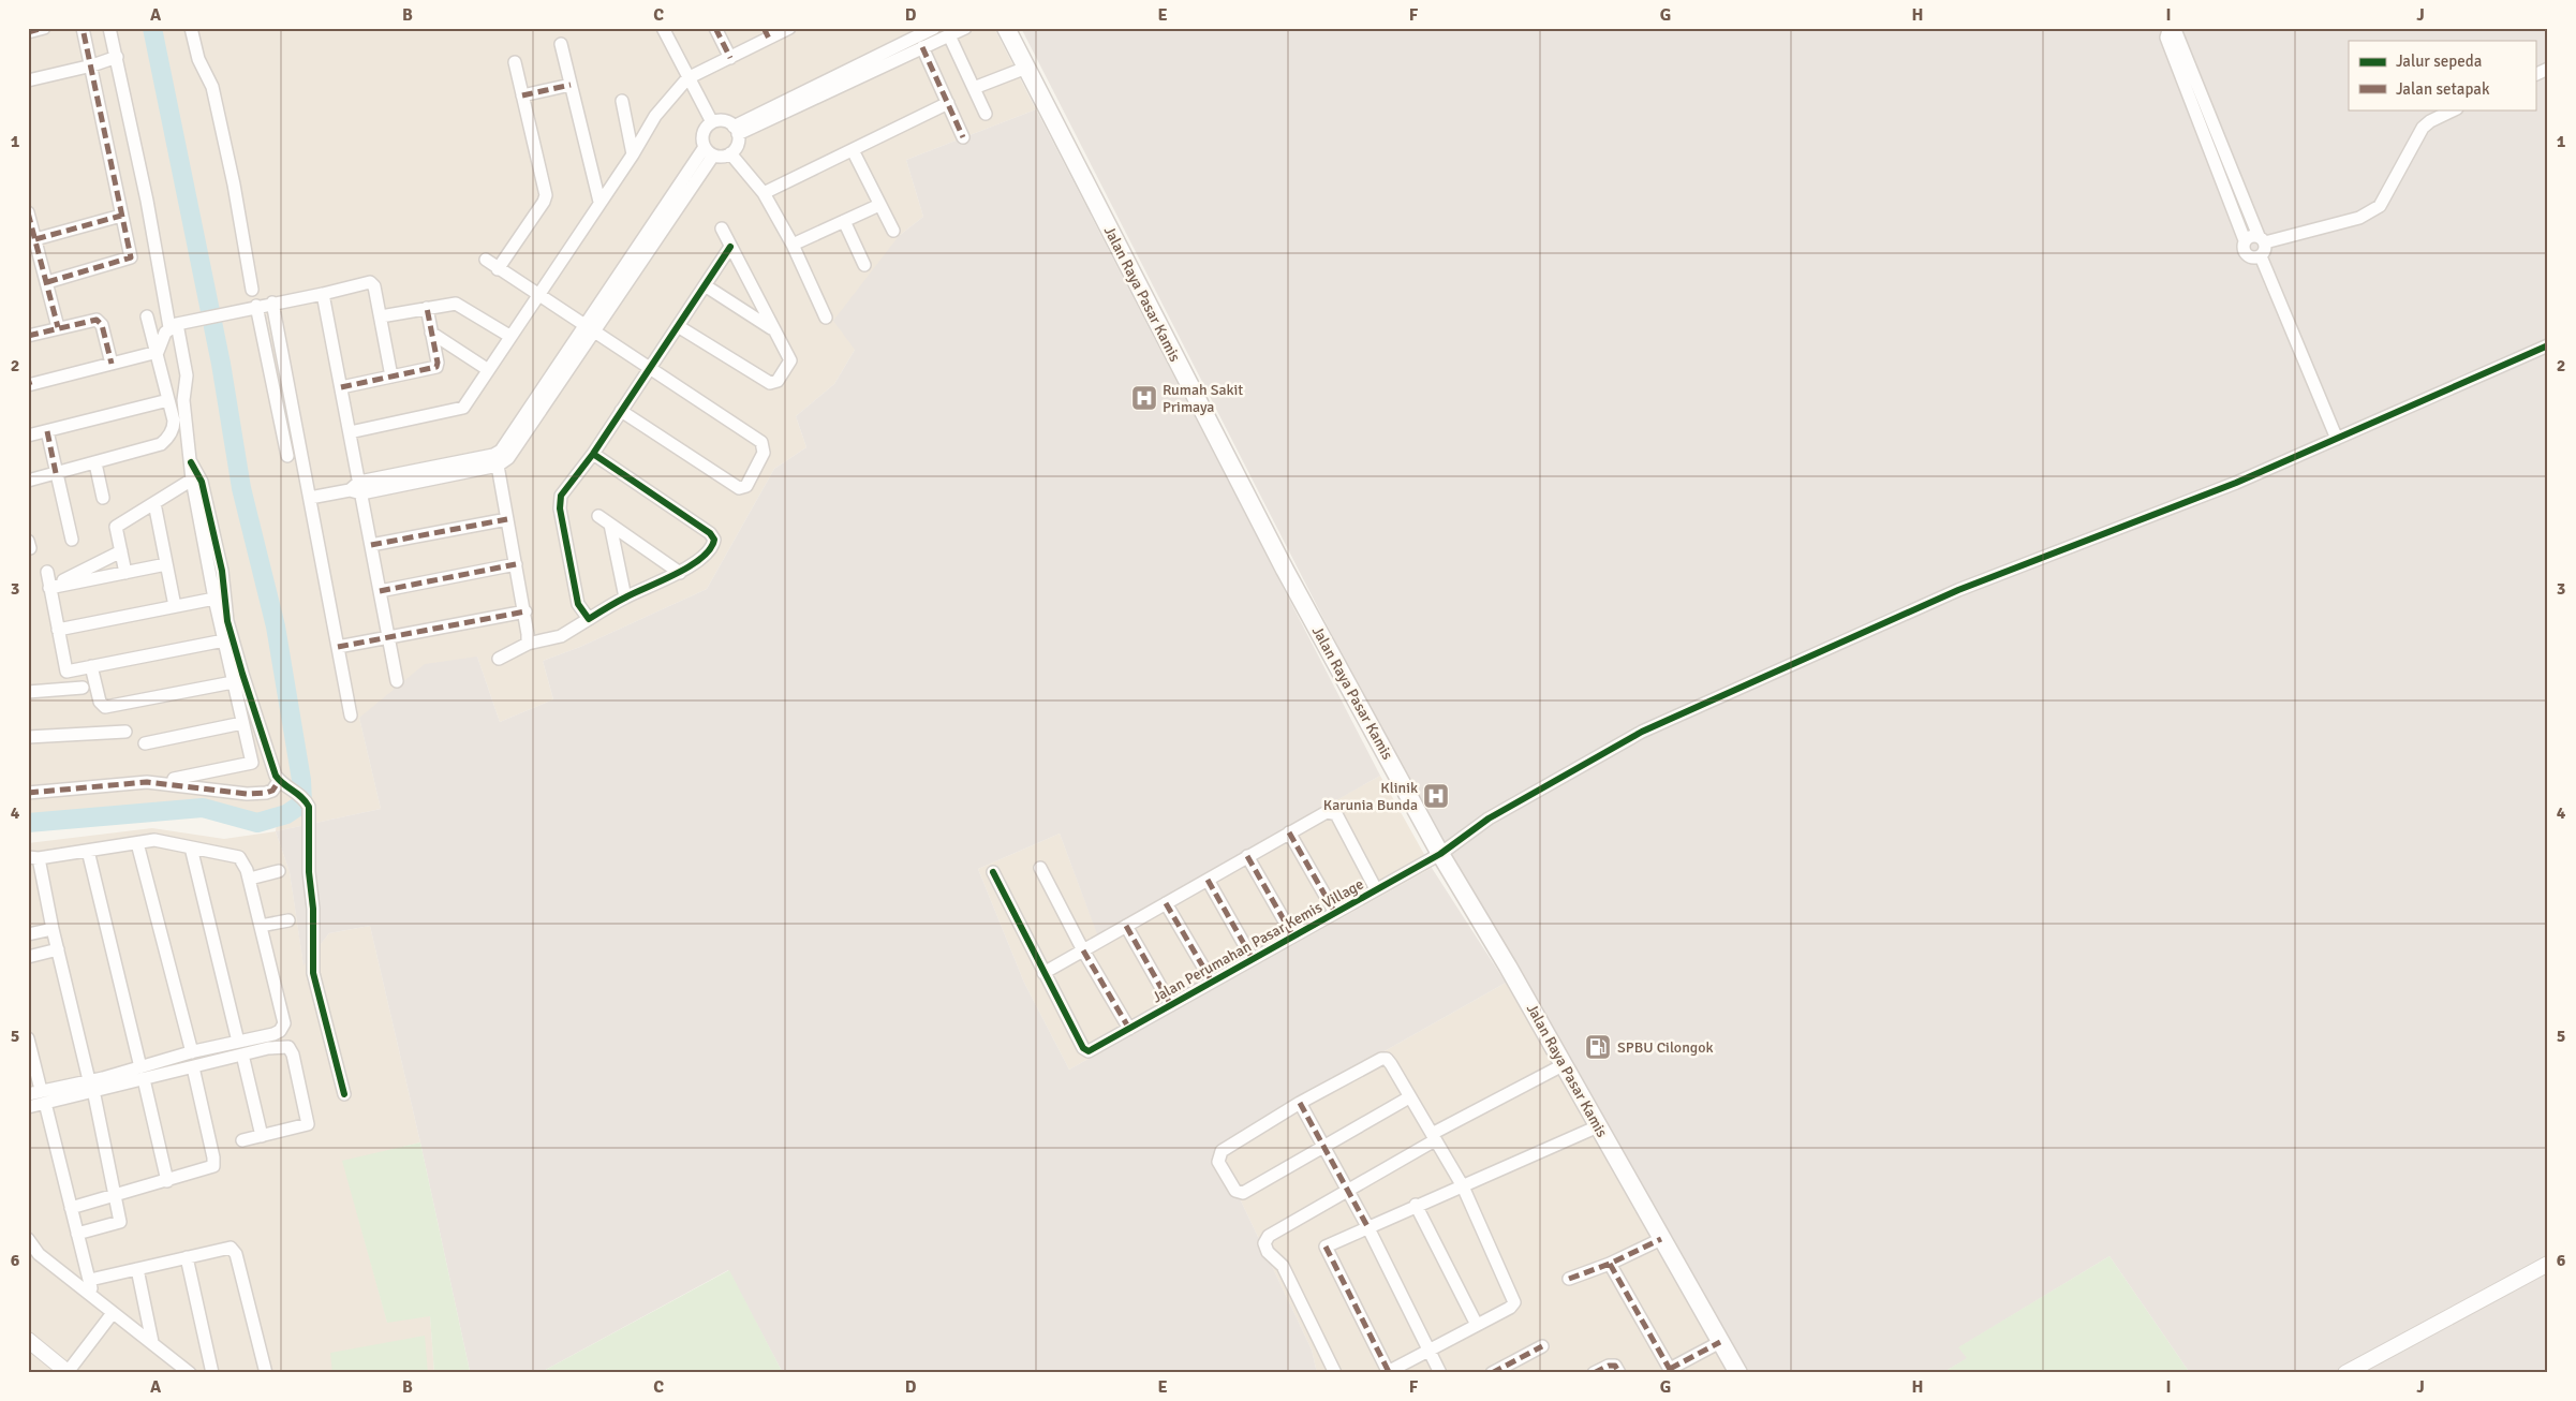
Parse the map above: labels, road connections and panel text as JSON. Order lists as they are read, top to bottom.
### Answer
{
  "streets": {
    "main road": ["Jalan Raya Pasar Kamis"],
    "street": ["Jalan Perumahan Pasar Kemis Village"]
  },
  "crossings": [
    ["Jalan Raya Pasar Kamis", "Jalan Perumahan Pasar Kemis Village"]
  ],
  "places": {
    "hospital": ["Rumah Sakit Primaya", "Klinik Karunia Bunda"],
    "fuel station": ["SPBU Cilongok"]
  },
  "legend": ["Jalur sepeda", "Jalan setapak"],
  "grid": {
    "columns": [
      "A",
      "B",
      "C",
      "D",
      "E",
      "F",
      "G",
      "H",
      "I",
      "J"
    ],
    "rows": [
      "1",
      "2",
      "3",
      "4",
      "5",
      "6"
    ]
  }
}
